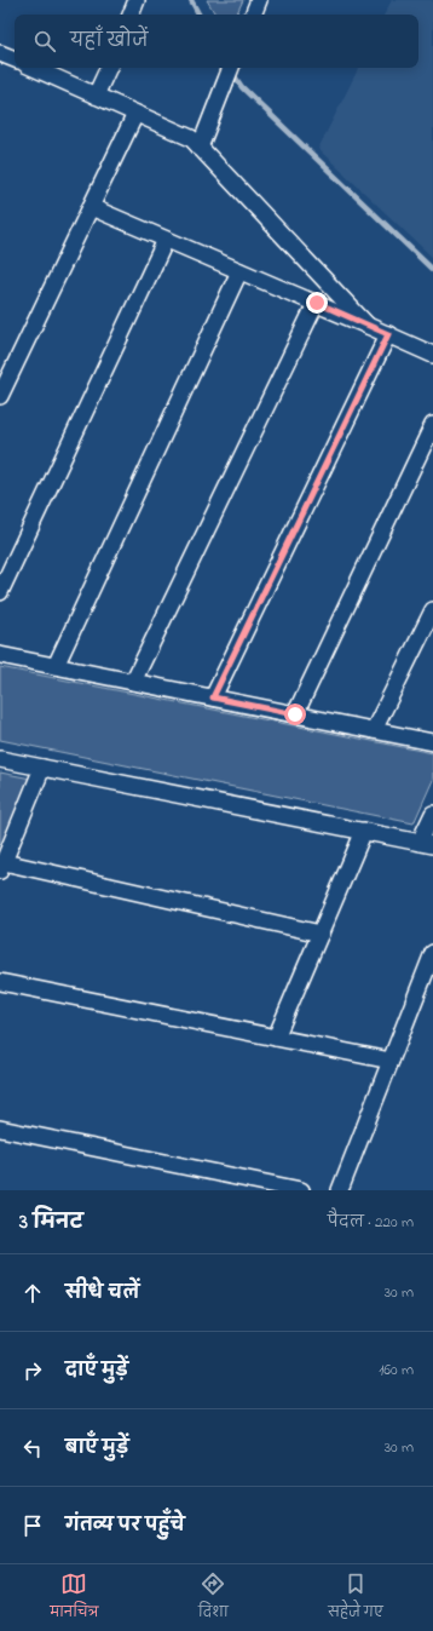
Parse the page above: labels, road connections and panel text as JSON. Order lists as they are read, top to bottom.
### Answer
{
  "page": {
    "search": "यहाँ खोजें",
    "heading": ["3 मिनट", "पैदल · 220 m"],
    "list": [
      ["सीधे चलें", "30 m"],
      ["दाएँ मुड़ें", "160 m"],
      ["बाएँ मुड़ें", "30 m"],
      "गंतव्य पर पहुँचे"
    ],
    "nav": ["मानचित्र", "दिशा", "सहेजे गए"]
  }
}
